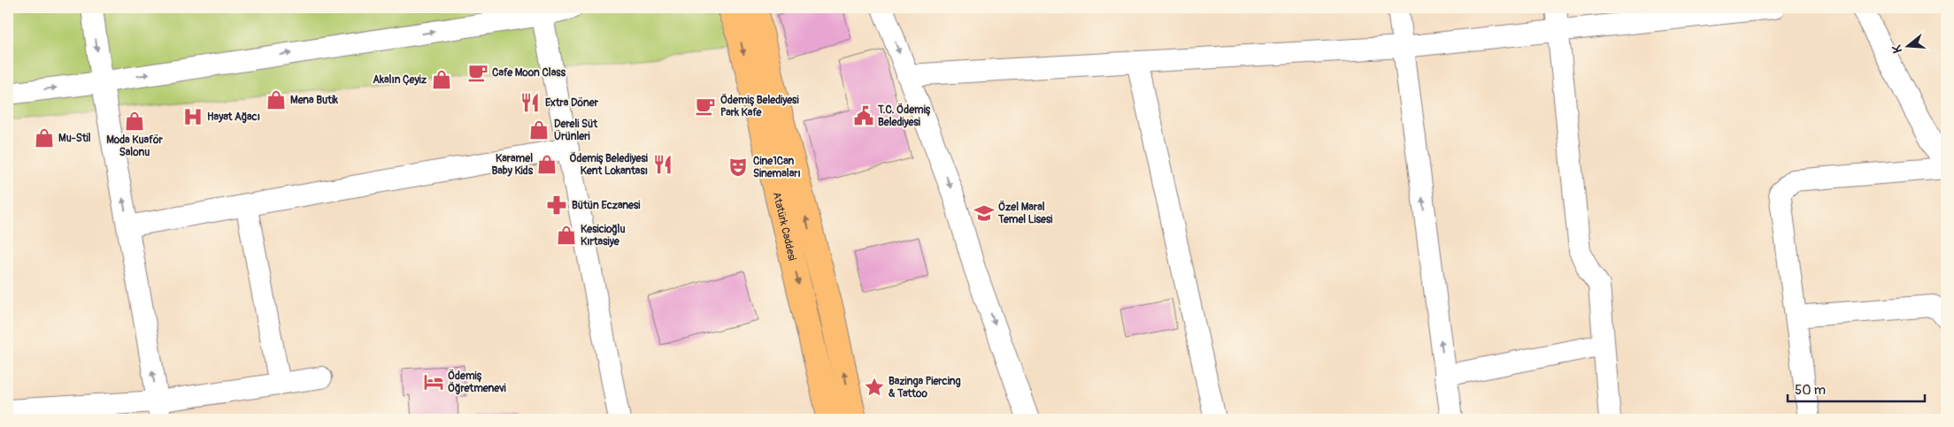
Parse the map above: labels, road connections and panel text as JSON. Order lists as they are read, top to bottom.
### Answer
{
  "streets": {
    "main road": ["Atatürk Caddesi"]
  },
  "places": {
    "cafe": ["Cafe Moon Class", "Ödemiş Belediyesi Park Kafe"],
    "shop": [
      "Akalın Çeyiz",
      "Mena Butik",
      "Moda Kuaför Salonu",
      "Dereli Süt Ürünleri",
      "Mu-Stil",
      "Karamel Baby Kids",
      "Kesicioğlu Kırtasiye"
    ],
    "restaurant": ["Extra Döner", "Ödemiş Belediyesi Kent Lokantası"],
    "public building": ["T.C. Ödemiş Belediyesi"],
    "hospital": ["Hayat Ağacı"],
    "theatre": ["Cine1Can Sinemaları"],
    "pharmacy": ["Bütün Eczanesi"],
    "school or university": ["Özel Maral Temel Lisesi"],
    "hotel": ["Ödemiş Öğretmenevi"],
    "place": ["Bazinga Piercing & Tattoo"]
  },
  "scale_bar": "50 m",
  "north": "left"
}
